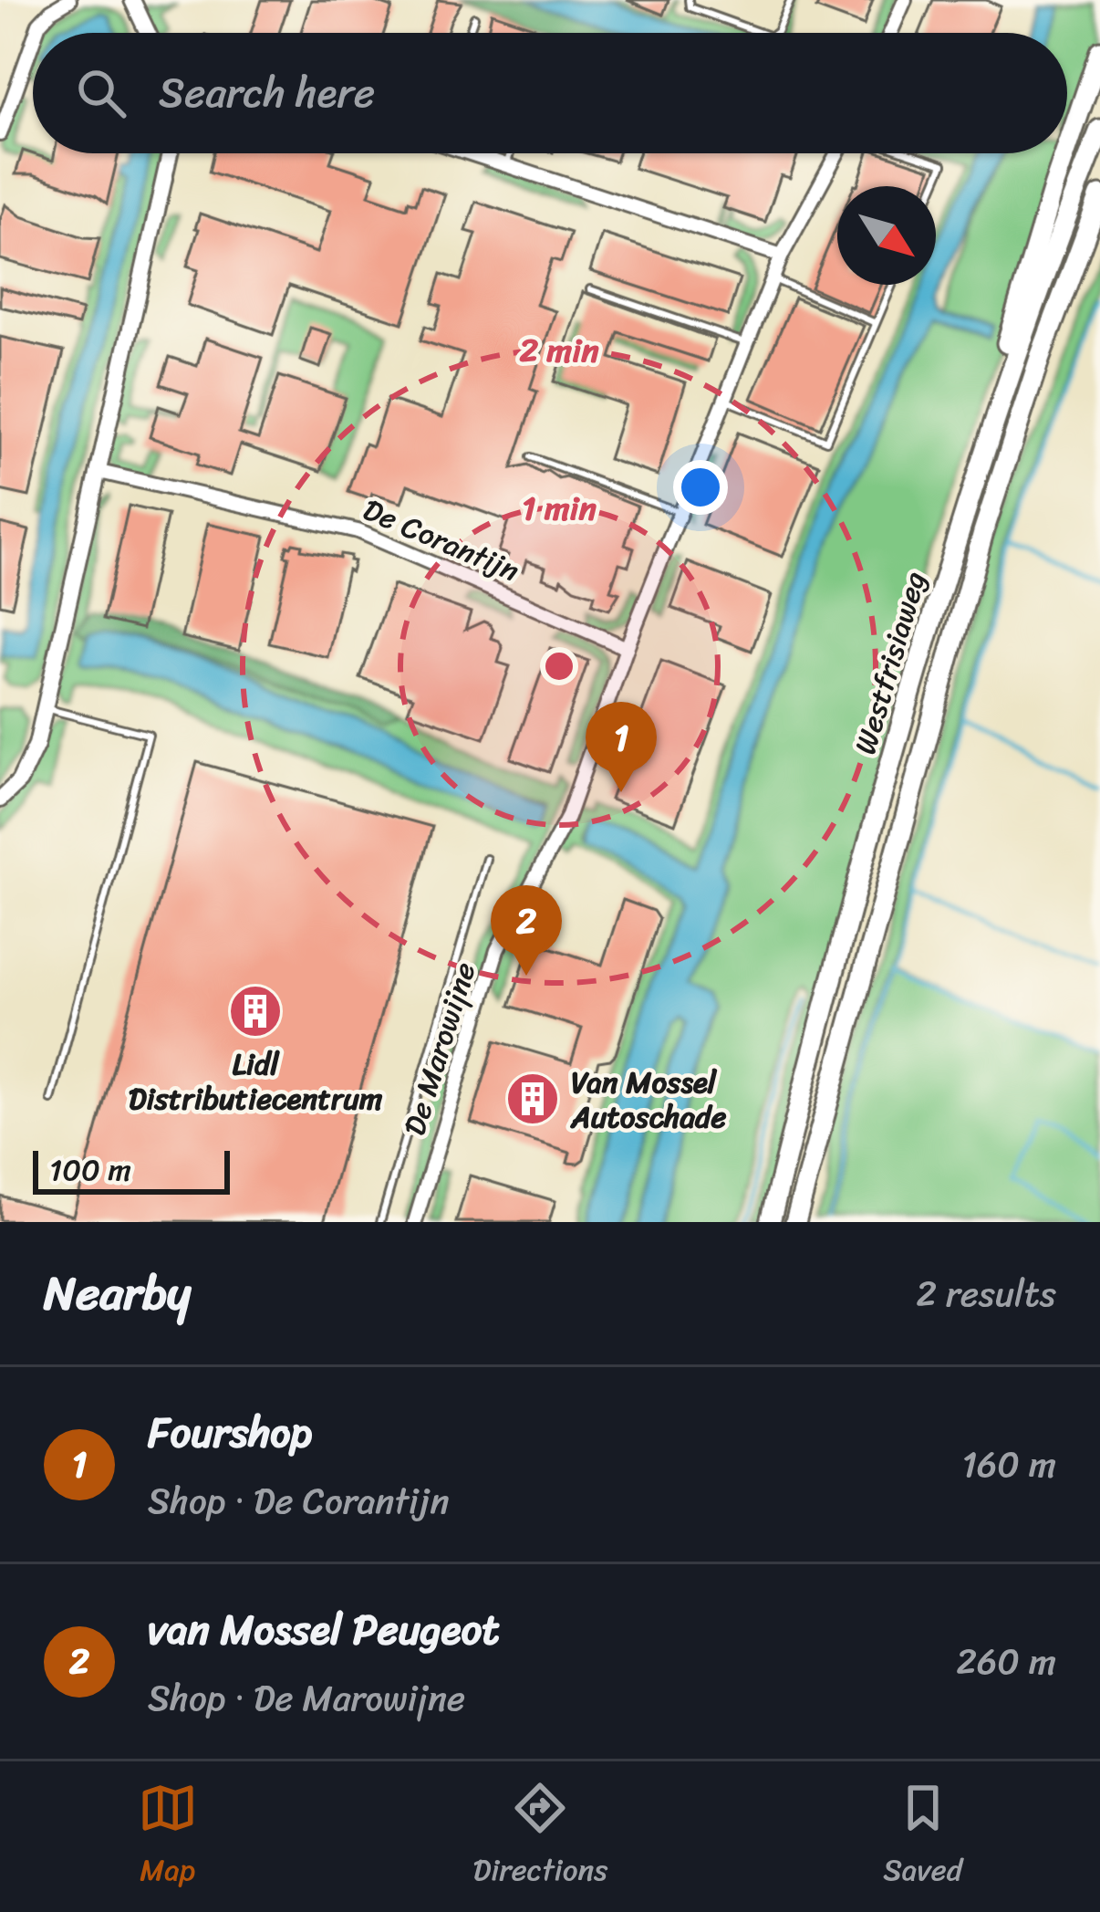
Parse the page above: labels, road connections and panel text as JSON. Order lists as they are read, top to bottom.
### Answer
{
  "streets": {
    "highway": ["Westfrisiaweg"],
    "street": ["De Corantijn", "De Marowijne"]
  },
  "crossings": [
    ["De Corantijn", "De Marowijne"]
  ],
  "places": {
    "building": ["Lidl Distributiecentrum", "Van Mossel Autoschade"]
  },
  "scale_bar": "100 m",
  "north": "bottom right",
  "page": {
    "search": "Search here",
    "pins": ["1", "2"],
    "scale": "100 m",
    "heading": ["Nearby", "2 results"],
    "list": [
      {
        "mark": "1",
        "name": "Fourshop",
        "note": "Shop · De Corantijn",
        "value": "160 m"
      },
      {
        "mark": "2",
        "name": "van Mossel Peugeot",
        "note": "Shop · De Marowijne",
        "value": "260 m"
      }
    ],
    "nav": ["Map", "Directions", "Saved"]
  },
  "rings": ["2 min", "1 min"]
}
